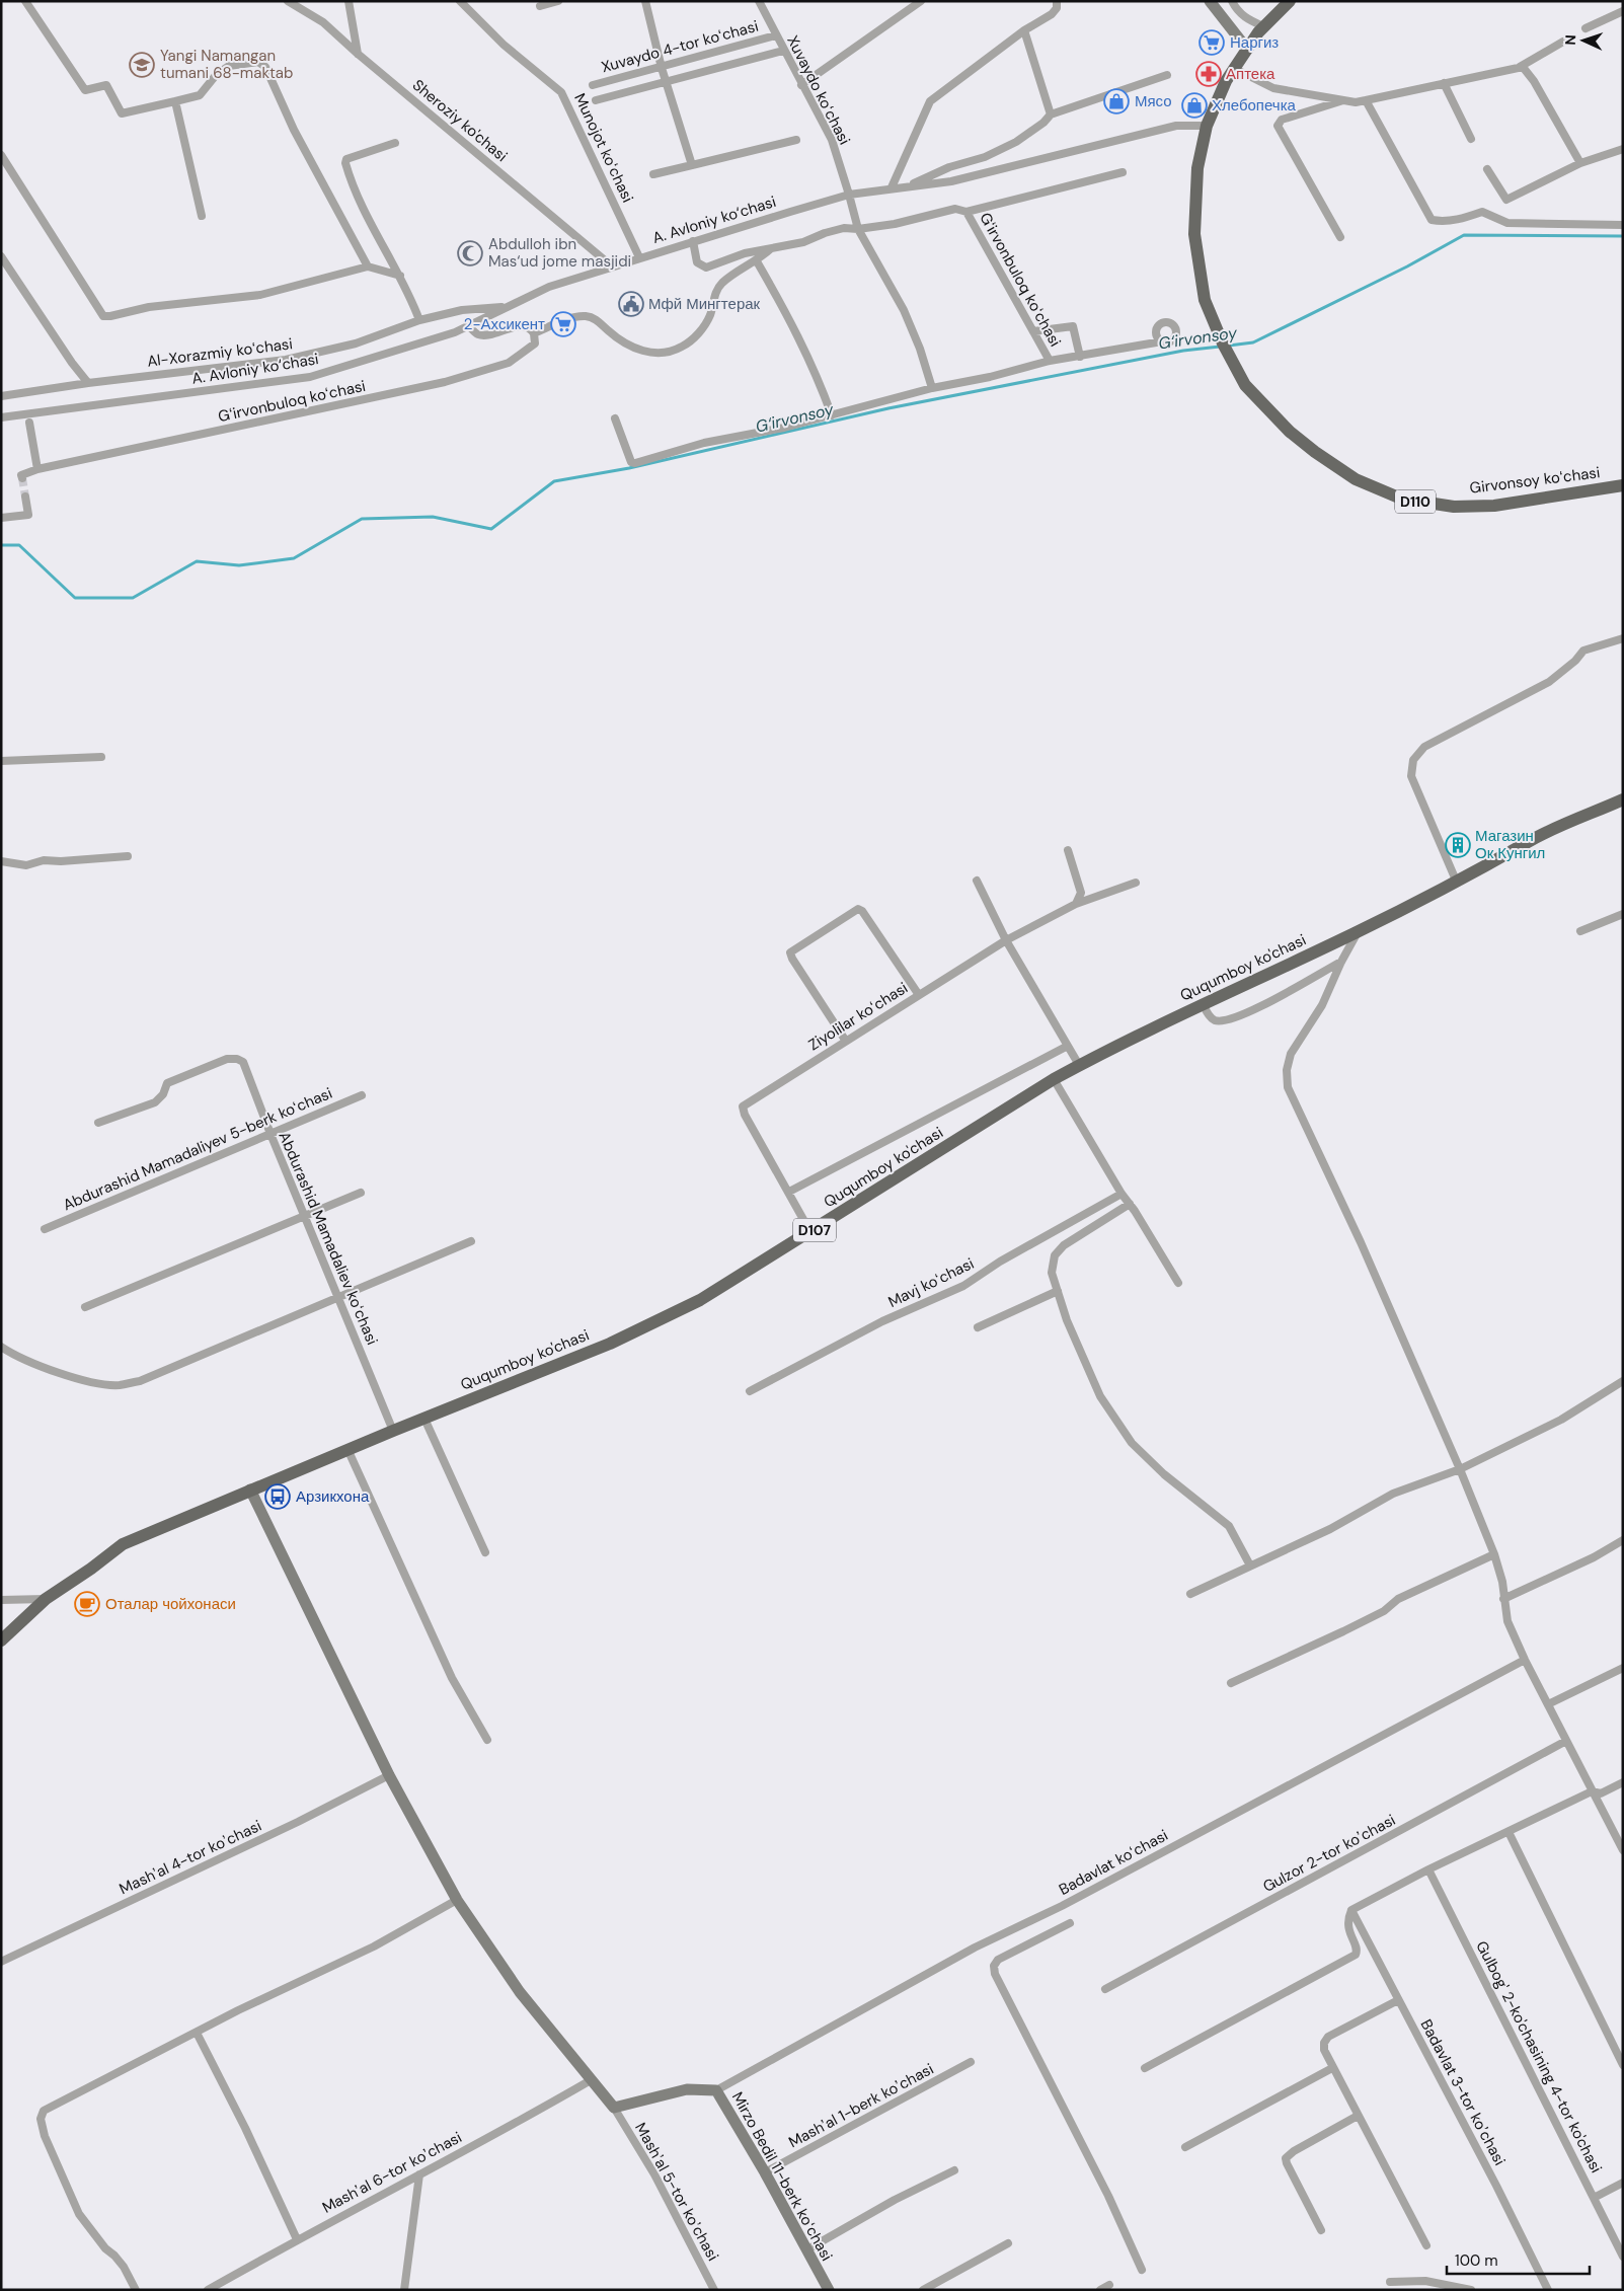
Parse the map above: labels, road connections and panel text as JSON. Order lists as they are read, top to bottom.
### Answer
{
  "streets": {
    "main road": [
      "Girvonsoy koʻchasi",
      "D110",
      "Ququmboy ko'chasi",
      "D107"
    ],
    "street": [
      "Xuvaydo 4-tor koʻchasi",
      "Xuvaydo koʻchasi",
      "Sheroziy ko'chasi",
      "Munojot koʻchasi",
      "A. Avloniy ko‘chasi",
      "Gʻirvonbuloq koʻchasi",
      "Al-Xorazmiy koʻchasi",
      "Ziyolilar koʻchasi",
      "Abdurashid Mamadaliyev 5-berk koʻchasi",
      "Abdurashid Mamadaliev koʻchasi",
      "Mavj koʻchasi",
      "Gulzor 2-tor koʼchasi",
      "Mashʼal 4-tor koʼchasi",
      "Badavlat koʻchasi",
      "Gulbog' 2-ko'chasining 4-tor ko'chasi",
      "Badavlat 3-tor koʼchasi",
      "Mashʼal 1-berk koʼchasi",
      "Mashʼal 6-tor koʼchasi",
      "Mirzo Bedil 11-berk koʻchasi",
      "Mashʼal 5-tor koʼchasi"
    ]
  },
  "crossings": [
    ["Xuvaydo 4-tor koʻchasi", "Xuvaydo koʻchasi"],
    ["Xuvaydo koʻchasi", "A. Avloniy ko‘chasi"],
    ["Sheroziy ko'chasi", "A. Avloniy ko‘chasi"],
    ["Munojot koʻchasi", "A. Avloniy ko‘chasi"],
    ["A. Avloniy ko‘chasi", "Gʻirvonbuloq koʻchasi"],
    ["A. Avloniy ko‘chasi", "Al-Xorazmiy koʻchasi"],
    ["A. Avloniy ko‘chasi", "Girvonsoy koʻchasi"],
    ["Ququmboy ko'chasi", "Abdurashid Mamadaliev koʻchasi"],
    ["Abdurashid Mamadaliyev 5-berk koʻchasi", "Abdurashid Mamadaliev koʻchasi"],
    ["Badavlat koʻchasi", "Mirzo Bedil 11-berk koʻchasi"],
    ["Mashʼal 1-berk koʼchasi", "Mirzo Bedil 11-berk koʻchasi"],
    ["Mirzo Bedil 11-berk koʻchasi", "Mashʼal 5-tor koʼchasi"]
  ],
  "water": ["G‘irvonsoy"],
  "places": {
    "supermarket": ["Наргиз", "2-Ахсикент"],
    "school or university": ["Yangi Namangan tumani 68-maktab"],
    "pharmacy": ["Аптека"],
    "shop": ["Мясо", "Хлебопечка"],
    "mosque": ["Abdulloh ibn Mas‘ud jome masjidi"],
    "public building": ["Мфй Мингтерак"],
    "building": ["Магазин Ок Кунгил"],
    "bus stop": ["Арзикхона"],
    "cafe": ["Оталар чойхонаси"]
  },
  "scale_bar": "100 m",
  "north": "left"
}
